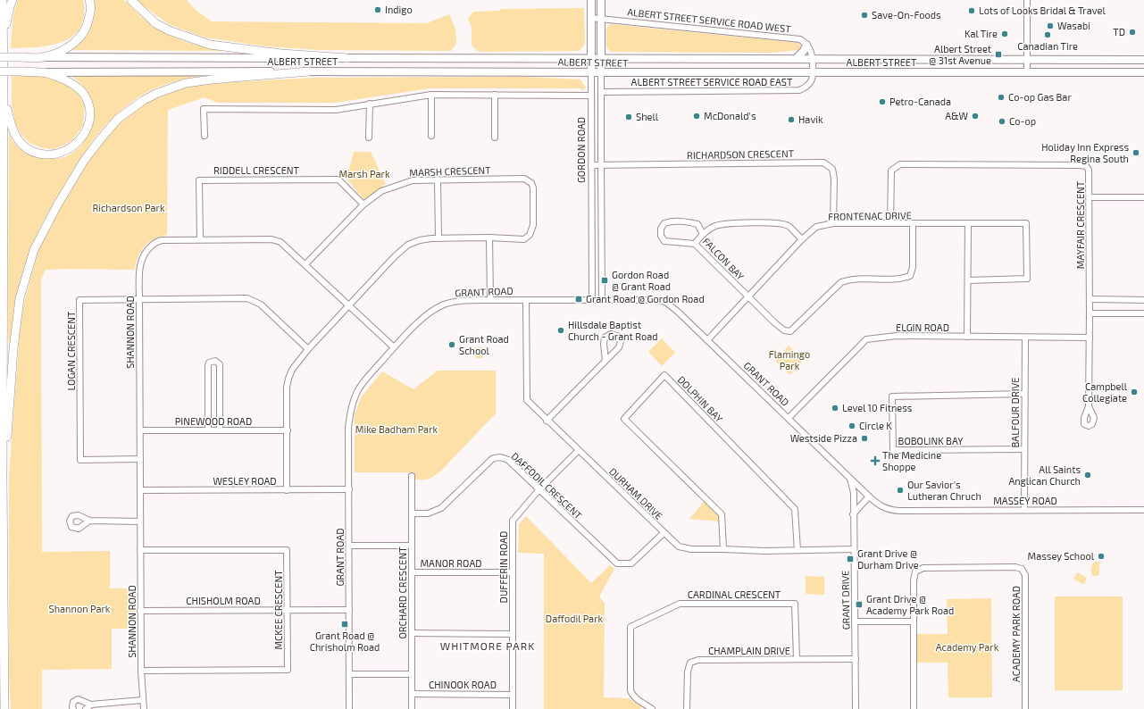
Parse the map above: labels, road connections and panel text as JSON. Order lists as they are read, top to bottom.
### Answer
{
  "streets": {
    "main road": ["ALBERT STREET", "GORDON ROAD"],
    "street": [
      "ALBERT STREET SERVICE ROAD WEST",
      "ALBERT STREET SERVICE ROAD EAST",
      "RICHARDSON CRESCENT",
      "RIDDELL CRESCENT",
      "MARSH CRESCENT",
      "FRONTENAC DRIVE",
      "MAYFAIR CRESCENT",
      "FALCON BAY",
      "GRANT ROAD",
      "ELGIN ROAD",
      "SHANNON ROAD",
      "LOGAN CRESCENT",
      "DOLPHIN BAY",
      "BALFOUR DRIVE",
      "PINEWOOD ROAD",
      "BOBOLINK BAY",
      "WESLEY ROAD",
      "DAFFODIL CRESCENT",
      "DURHAM DRIVE",
      "MASSEY ROAD",
      "MANOR ROAD",
      "DUFFERIN ROAD",
      "ORCHARD CRESCENT",
      "CARDINAL CRESCENT",
      "GRANT DRIVE",
      "CHISHOLM ROAD",
      "MCKEE CRESCENT",
      "ACADEMY PARK ROAD",
      "CHAMPLAIN DRIVE",
      "CHINOOK ROAD"
    ]
  },
  "crossings": [
    ["ALBERT STREET SERVICE ROAD WEST", "GORDON ROAD"],
    ["ALBERT STREET", "ALBERT STREET SERVICE ROAD EAST"],
    ["ALBERT STREET", "GORDON ROAD"],
    ["ALBERT STREET SERVICE ROAD EAST", "GORDON ROAD"],
    ["GORDON ROAD", "RICHARDSON CRESCENT"],
    ["GORDON ROAD", "GRANT ROAD"],
    ["RICHARDSON CRESCENT", "FRONTENAC DRIVE"],
    ["RIDDELL CRESCENT", "MARSH CRESCENT"],
    ["RIDDELL CRESCENT", "SHANNON ROAD"],
    ["MARSH CRESCENT", "SHANNON ROAD"],
    ["MARSH CRESCENT", "LOGAN CRESCENT"],
    ["MARSH CRESCENT", "PINEWOOD ROAD"],
    ["MARSH CRESCENT", "WESLEY ROAD"],
    ["FRONTENAC DRIVE", "MAYFAIR CRESCENT"],
    ["FRONTENAC DRIVE", "FALCON BAY"],
    ["FRONTENAC DRIVE", "GRANT ROAD"],
    ["MAYFAIR CRESCENT", "ELGIN ROAD"],
    ["GRANT ROAD", "ELGIN ROAD"],
    ["GRANT ROAD", "SHANNON ROAD"],
    ["GRANT ROAD", "WESLEY ROAD"],
    ["GRANT ROAD", "DURHAM DRIVE"],
    ["GRANT ROAD", "MASSEY ROAD"],
    ["GRANT ROAD", "GRANT DRIVE"],
    ["GRANT ROAD", "CHISHOLM ROAD"],
    ["ELGIN ROAD", "BALFOUR DRIVE"],
    ["SHANNON ROAD", "LOGAN CRESCENT"],
    ["SHANNON ROAD", "PINEWOOD ROAD"],
    ["SHANNON ROAD", "WESLEY ROAD"],
    ["SHANNON ROAD", "CHISHOLM ROAD"],
    ["SHANNON ROAD", "MCKEE CRESCENT"],
    ["DOLPHIN BAY", "DURHAM DRIVE"],
    ["BALFOUR DRIVE", "BOBOLINK BAY"],
    ["BALFOUR DRIVE", "MASSEY ROAD"],
    ["DAFFODIL CRESCENT", "DURHAM DRIVE"],
    ["DAFFODIL CRESCENT", "DUFFERIN ROAD"],
    ["DAFFODIL CRESCENT", "ORCHARD CRESCENT"],
    ["DURHAM DRIVE", "DUFFERIN ROAD"],
    ["DURHAM DRIVE", "GRANT DRIVE"],
    ["MANOR ROAD", "DUFFERIN ROAD"],
    ["MANOR ROAD", "ORCHARD CRESCENT"],
    ["DUFFERIN ROAD", "CHINOOK ROAD"],
    ["ORCHARD CRESCENT", "CHINOOK ROAD"],
    ["CARDINAL CRESCENT", "CHAMPLAIN DRIVE"],
    ["GRANT DRIVE", "CHAMPLAIN DRIVE"],
    ["CHISHOLM ROAD", "MCKEE CRESCENT"]
  ],
  "districts": ["WHITMORE PARK"],
  "parks": [
    "Marsh Park",
    "Richardson Park",
    "Flamingo Park",
    "Mike Badham Park",
    "Shannon Park",
    "Daffodil Park",
    "Academy Park"
  ],
  "places": {
    "other": [
      "Indigo",
      "Lots of Looks Bridal & Travel",
      "Save-On-Foods",
      "Wasabi",
      "TD",
      "Kal Tire",
      "Canadian Tire",
      "Co-op Gas Bar",
      "Petro-Canada",
      "McDonald's",
      "A&W",
      "Shell",
      "Havik",
      "Co-op",
      "Holiday Inn Express Regina South",
      "Hillsdale Baptist Church - Grant Road",
      "Grant Road School",
      "Campbell Collegiate",
      "Level 10 Fitness",
      "Circle K",
      "Westside Pizza",
      "All Saints Anglican Church",
      "Our Savior's Lutheran Chruch",
      "Massey School"
    ],
    "transit": [
      "Albert Street @ 31st Avenue",
      "Gordon Road @ Grant Road",
      "Grant Road @ Gordon Road",
      "Grant Drive @ Durham Drive",
      "Grant Drive @ Academy Park Road",
      "Grant Road @ Chrisholm Road"
    ],
    "health": ["The Medicine Shoppe"]
  }
}
